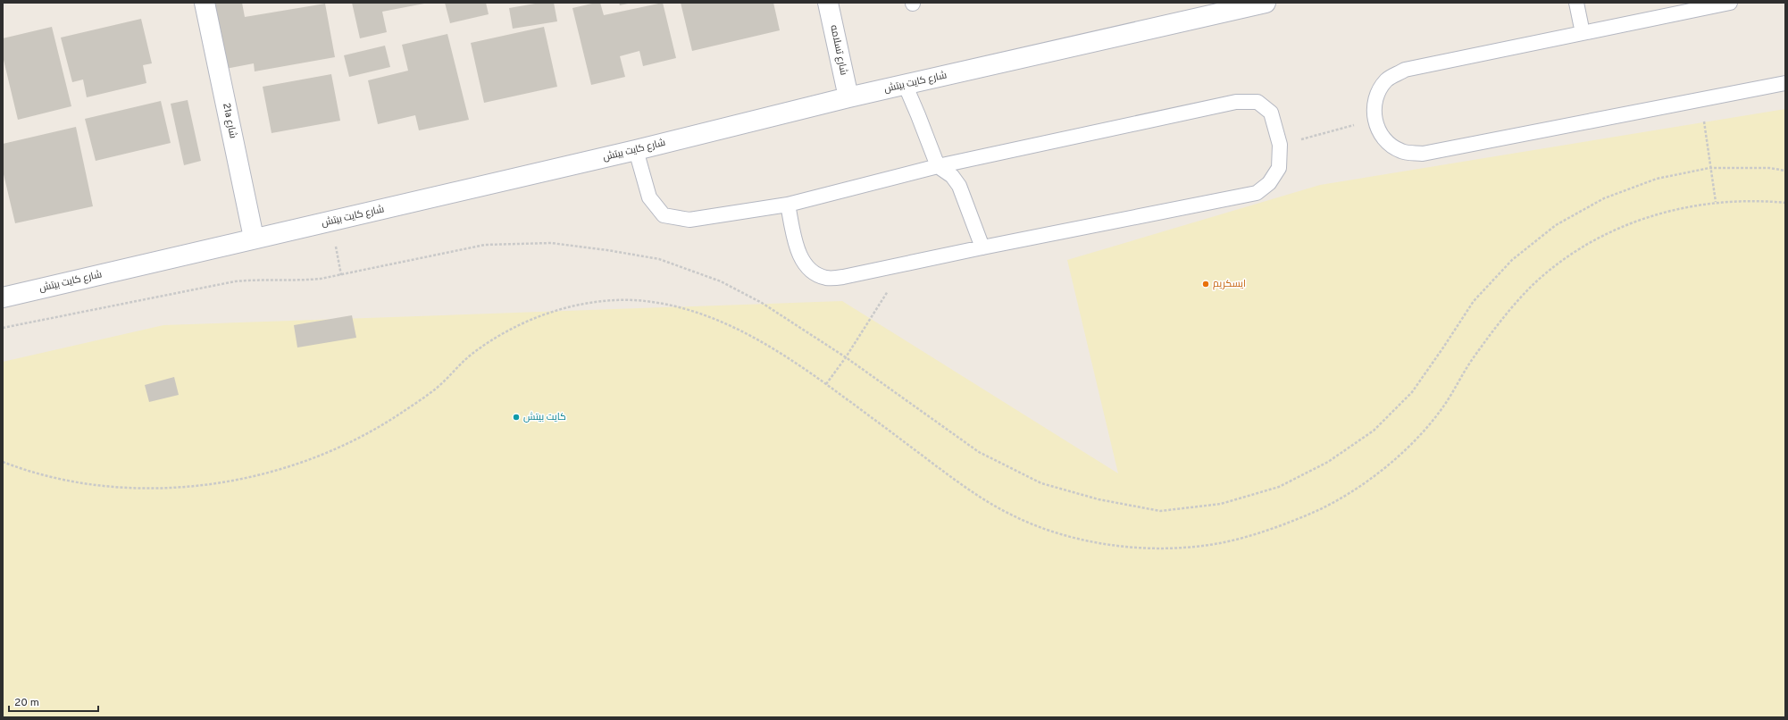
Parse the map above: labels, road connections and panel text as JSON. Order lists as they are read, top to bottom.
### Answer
{
  "streets": {
    "street": ["شارع تسلامه", "شارع كايت بيتش", "21a شارع"]
  },
  "crossings": [
    ["شارع تسلامه", "شارع كايت بيتش"],
    ["شارع كايت بيتش", "21a شارع"]
  ],
  "places": ["ايسكريم", "كايت بيتش"],
  "scale_bar": "20 m"
}
